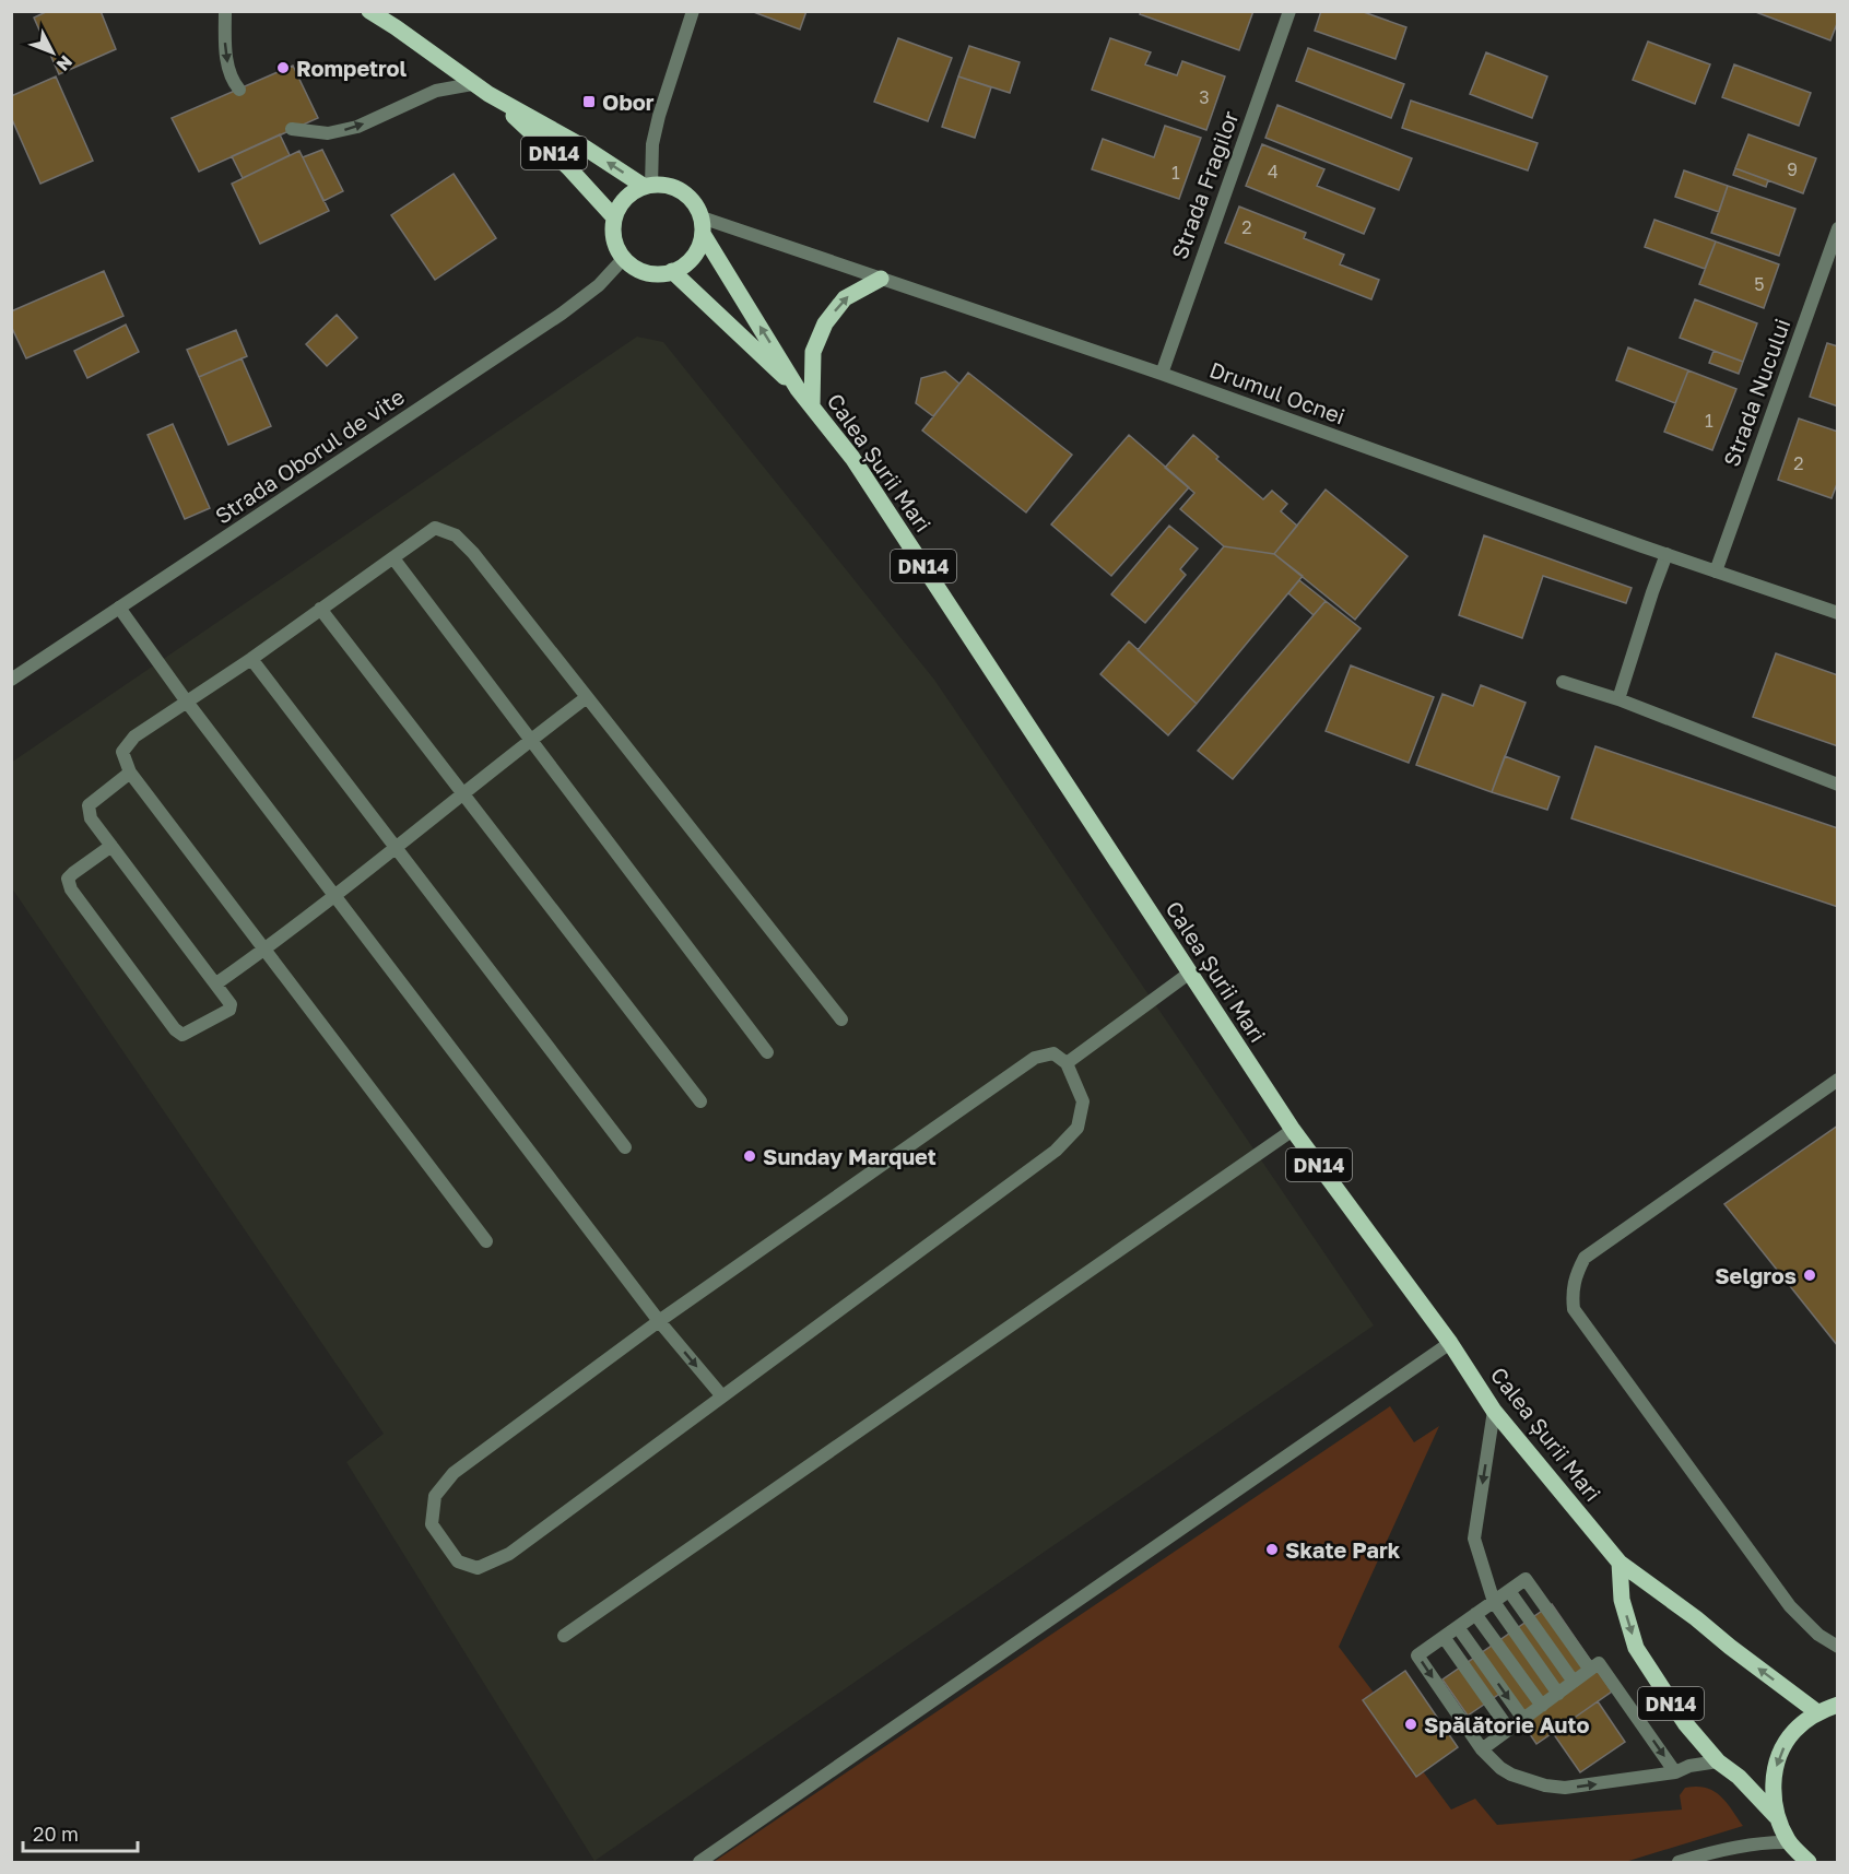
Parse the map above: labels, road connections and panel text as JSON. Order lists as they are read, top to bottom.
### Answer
{
  "streets": {
    "main road": ["DN14", "Calea Șurii Mari"],
    "street": [
      "Strada Fragilor",
      "Drumul Ocnei",
      "Strada Nucului",
      "Strada Oborul de vite"
    ]
  },
  "crossings": [
    ["DN14", "Calea Șurii Mari"],
    ["Strada Fragilor", "Drumul Ocnei"],
    ["Drumul Ocnei", "Strada Nucului"],
    ["Drumul Ocnei", "Strada Oborul de vite"],
    ["Drumul Ocnei", "Calea Șurii Mari"],
    ["Strada Oborul de vite", "Calea Șurii Mari"]
  ],
  "places": {
    "other": [
      "Rompetrol",
      "Sunday Marquet",
      "Selgros",
      "Skate Park",
      "Spălătorie Auto"
    ],
    "transit": ["Obor"]
  },
  "house_numbers": [
    "3",
    "9",
    "4",
    "1",
    "2",
    "5",
    "1",
    "2"
  ],
  "scale_bar": "20 m",
  "north": "bottom right"
}
